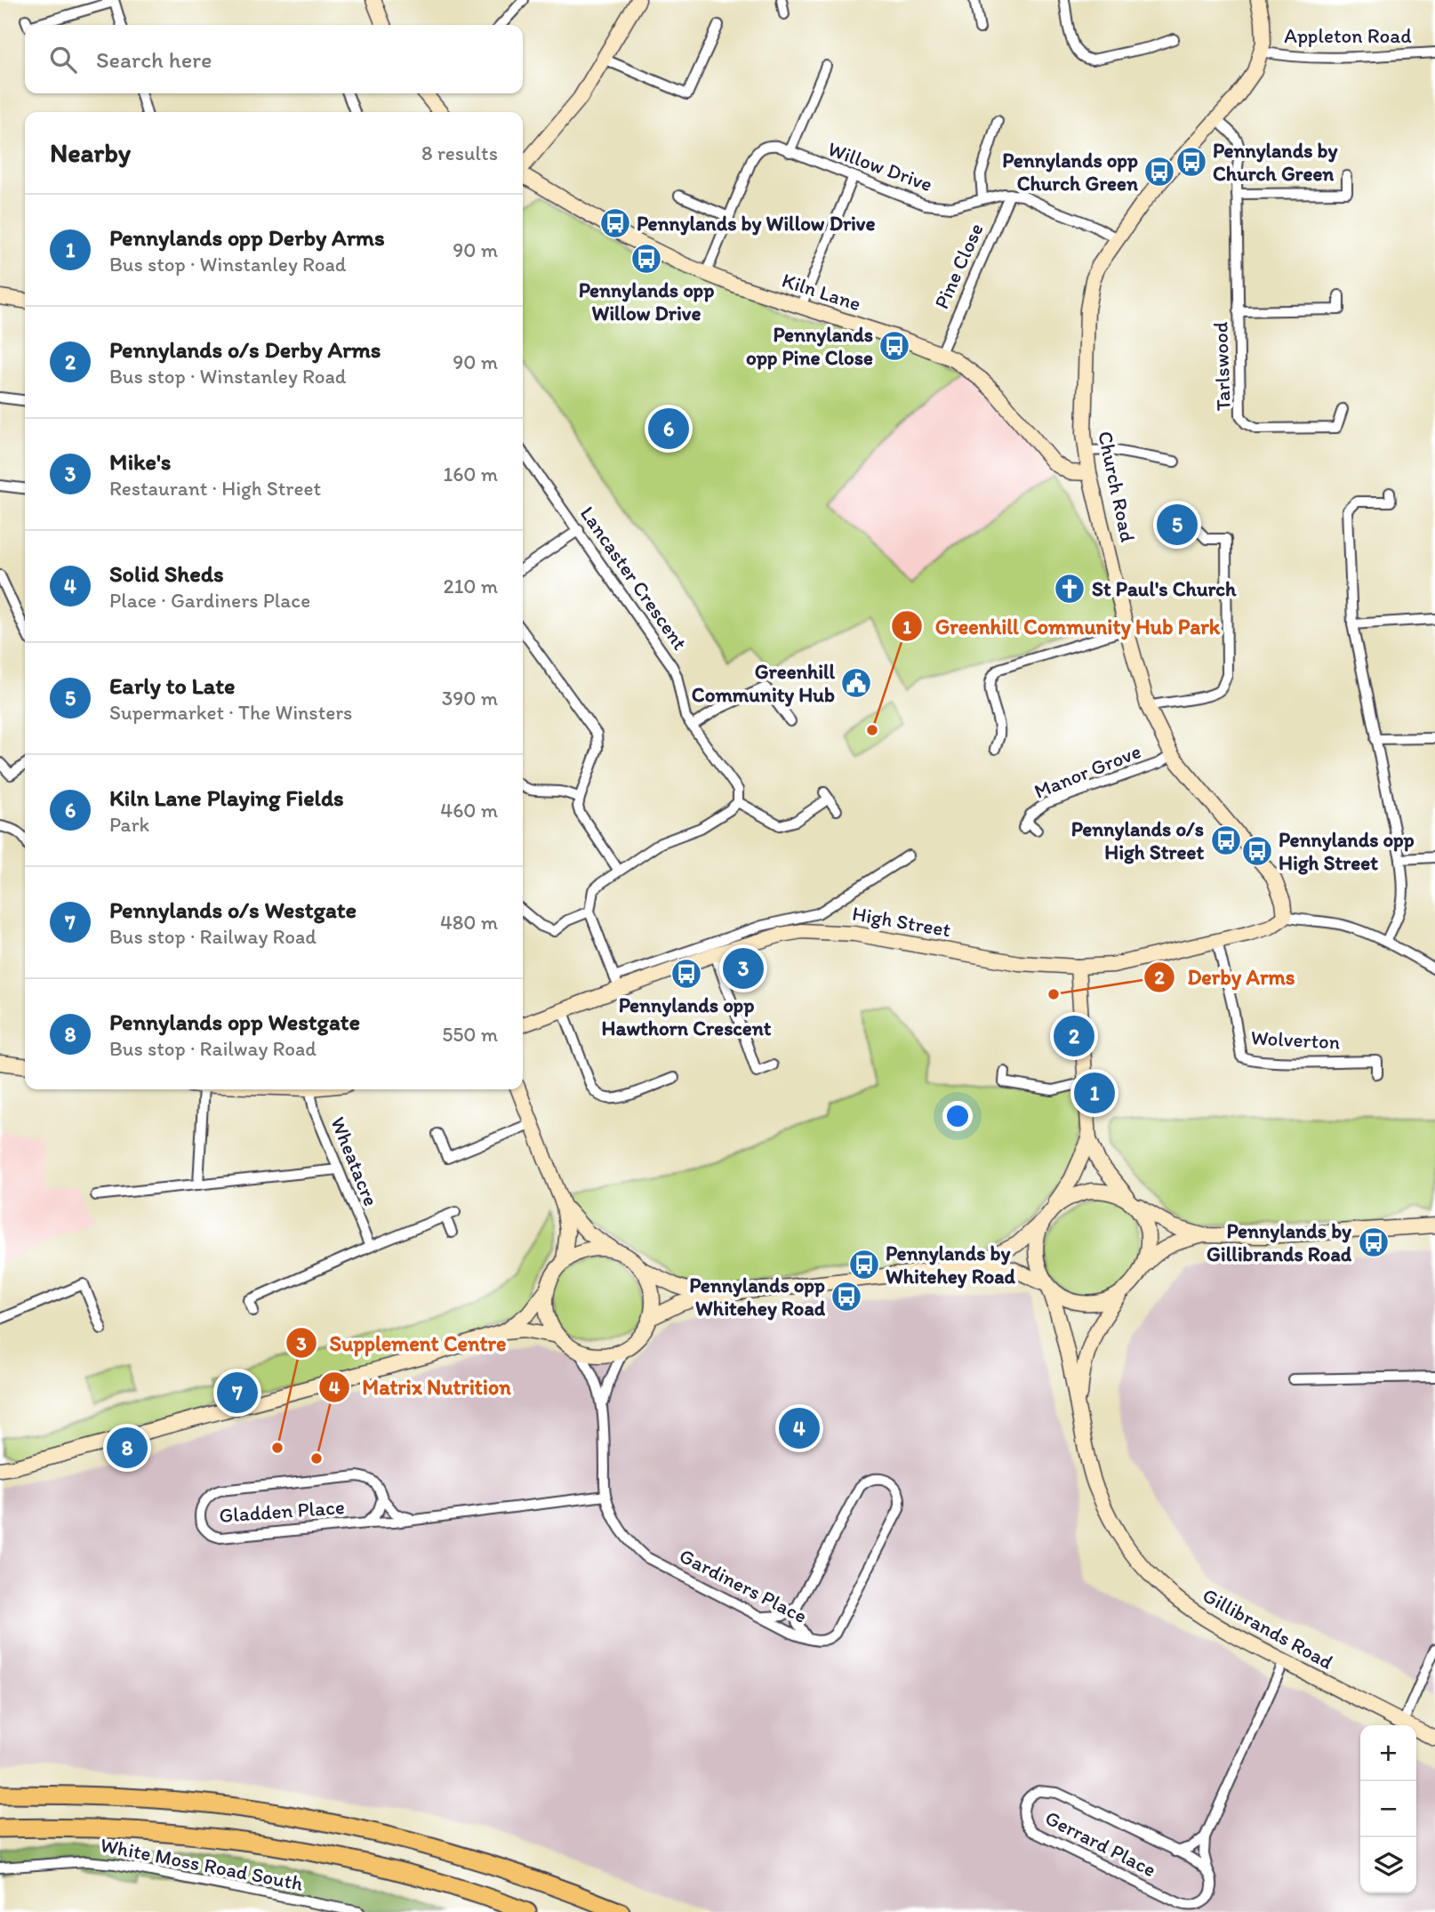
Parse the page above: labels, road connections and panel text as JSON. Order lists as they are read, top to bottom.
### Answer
{
  "streets": {
    "street": [
      "Appleton Road",
      "Willow Drive",
      "Pine Close",
      "Kiln Lane",
      "Tarlswood",
      "Church Road",
      "Lancaster Crescent",
      "Manor Grove",
      "High Street",
      "Wolverton",
      "Wheatacre",
      "Gladden Place",
      "Gardiners Place",
      "Gillibrands Road",
      "Gerrard Place",
      "White Moss Road South"
    ]
  },
  "crossings": [
    ["Appleton Road", "Church Road"],
    ["Willow Drive", "Pine Close"],
    ["Willow Drive", "Kiln Lane"],
    ["Willow Drive", "Church Road"],
    ["Pine Close", "Kiln Lane"],
    ["Kiln Lane", "Church Road"],
    ["Tarlswood", "Church Road"],
    ["Church Road", "Manor Grove"],
    ["Church Road", "High Street"],
    ["High Street", "Wolverton"],
    ["Gladden Place", "Gardiners Place"],
    ["Gillibrands Road", "Gerrard Place"]
  ],
  "places": {
    "bus stop": [
      "Pennylands by Church Green",
      "Pennylands opp Church Green",
      "Pennylands by Willow Drive",
      "Pennylands opp Willow Drive",
      "Pennylands opp Pine Close",
      "Pennylands o/s High Street",
      "Pennylands opp High Street",
      "Pennylands opp Hawthorn Crescent",
      "Pennylands by Gillibrands Road",
      "Pennylands by Whitehey Road",
      "Pennylands opp Whitehey Road"
    ],
    "church": ["St Paul's Church"],
    "public building": ["Greenhill Community Hub"],
    "other": [
      "Greenhill Community Hub Park",
      "Derby Arms",
      "Supplement Centre",
      "Matrix Nutrition"
    ]
  },
  "page": {
    "search": "Search here",
    "heading": ["Nearby", "8 results"],
    "list": [
      {
        "mark": "1",
        "name": "Pennylands opp Derby Arms",
        "note": "Bus stop · Winstanley Road",
        "value": "90 m"
      },
      {
        "mark": "2",
        "name": "Pennylands o/s Derby Arms",
        "note": "Bus stop · Winstanley Road",
        "value": "90 m"
      },
      {
        "mark": "3",
        "name": "Mike's",
        "note": "Restaurant · High Street",
        "value": "160 m"
      },
      {
        "mark": "4",
        "name": "Solid Sheds",
        "note": "Place · Gardiners Place",
        "value": "210 m"
      },
      {
        "mark": "5",
        "name": "Early to Late",
        "note": "Supermarket · The Winsters",
        "value": "390 m"
      },
      {
        "mark": "6",
        "name": "Kiln Lane Playing Fields",
        "note": "Park",
        "value": "460 m"
      },
      {
        "mark": "7",
        "name": "Pennylands o/s Westgate",
        "note": "Bus stop · Railway Road",
        "value": "480 m"
      },
      {
        "mark": "8",
        "name": "Pennylands opp Westgate",
        "note": "Bus stop · Railway Road",
        "value": "550 m"
      }
    ],
    "pins": [
      "6",
      "5",
      "3",
      "2",
      "1",
      "7",
      "4",
      "8"
    ],
    "map_buttons": ["+", "−"]
  }
}
